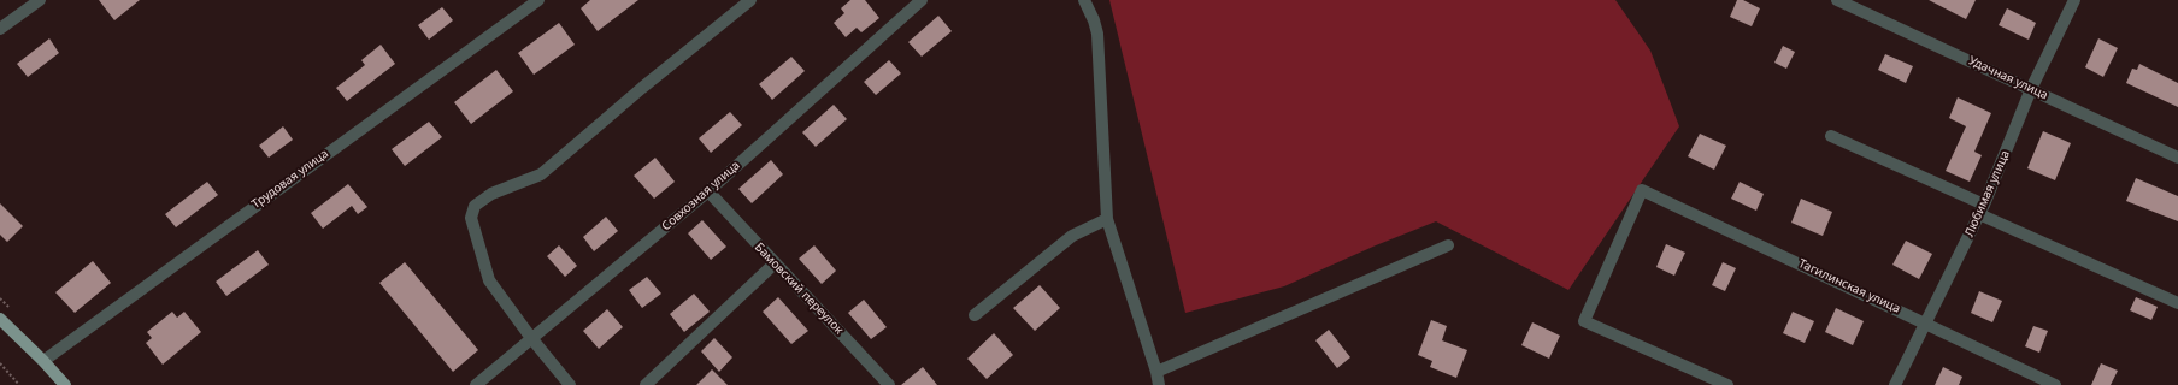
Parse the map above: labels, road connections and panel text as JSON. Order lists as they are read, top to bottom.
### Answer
{
  "streets": {
    "street": [
      "Удачная улица",
      "Трудовая улица",
      "Любимая улица",
      "Совхозная улица",
      "Тагилинская улица",
      "Бамовский переулок"
    ]
  },
  "crossings": [
    ["Удачная улица", "Любимая улица"],
    ["Любимая улица", "Тагилинская улица"],
    ["Совхозная улица", "Бамовский переулок"]
  ]
}
